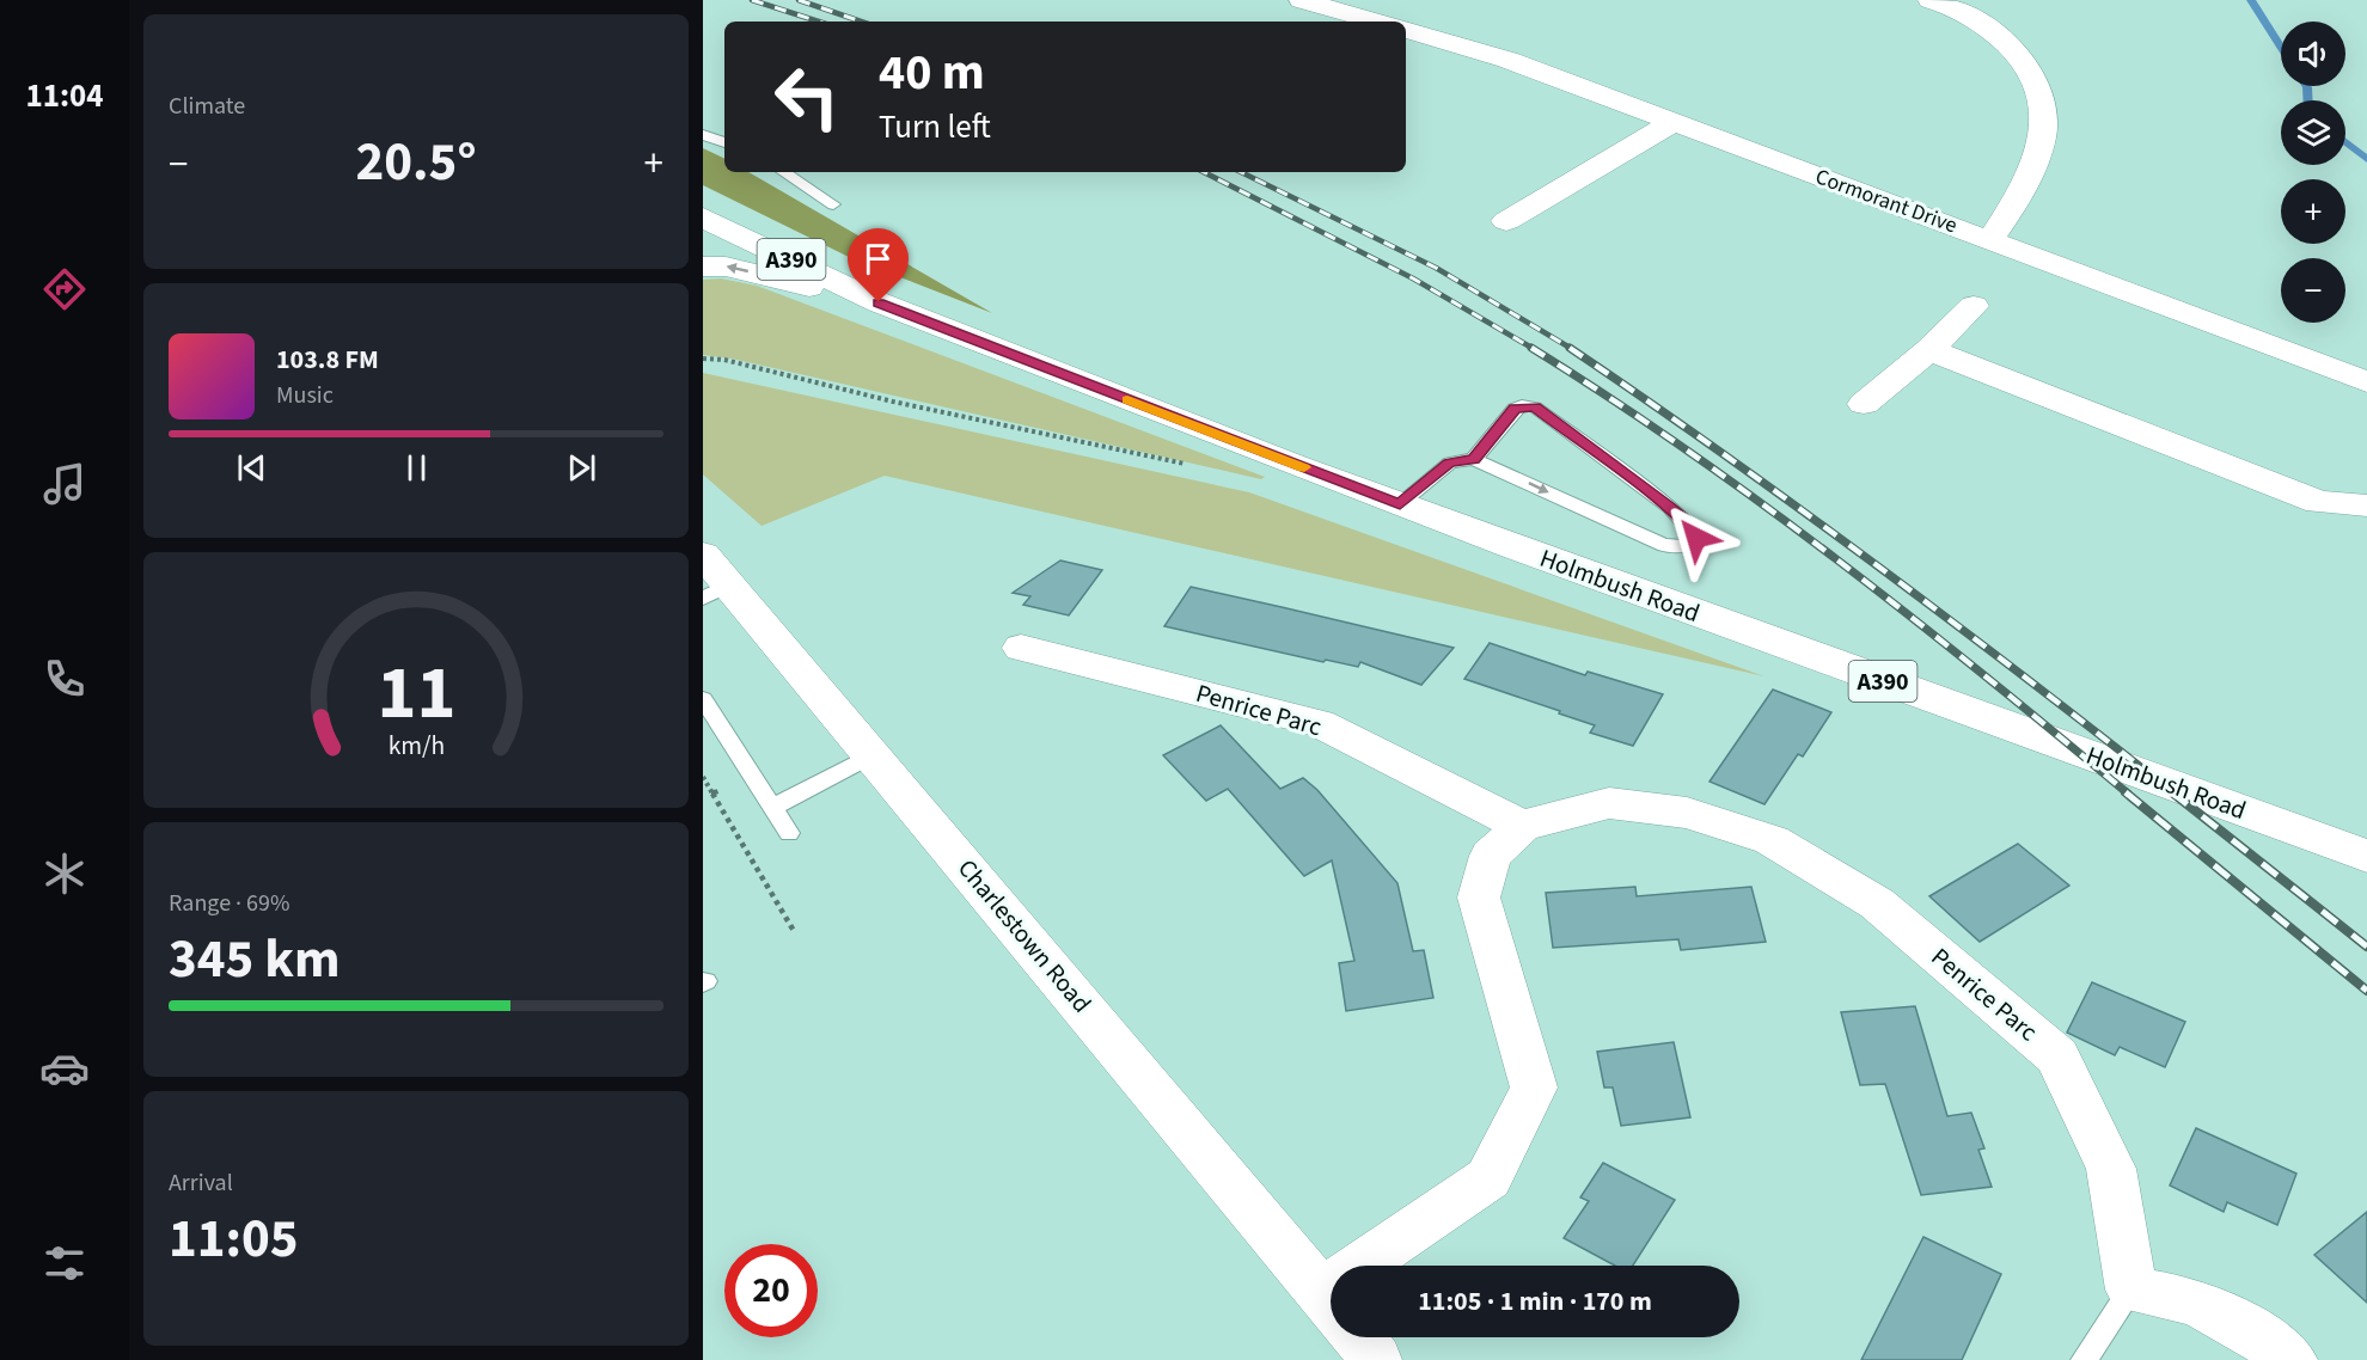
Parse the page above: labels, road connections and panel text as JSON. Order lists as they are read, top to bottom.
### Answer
{
  "streets": {
    "main road": [
      "Cormorant Drive",
      "A390",
      "Holmbush Road",
      "Penrice Parc",
      "Charlestown Road"
    ]
  },
  "crossings": [
    ["A390", "Holmbush Road"]
  ],
  "page": {
    "tabs": "11:04",
    "tile": [
      "Climate",
      ["Range · 69%", "345 km"],
      ["Arrival", "11:05"]
    ],
    "map_buttons": ["+", "−"],
    "turn": ["40 m", "Turn left"],
    "heat": ["−", "20.5°", "+"],
    "song": ["103.8 FM", "Music"],
    "limit": "20",
    "trip": "11:05 · 1 min · 170 m",
    "gauge": ["11", "km/h"]
  }
}
